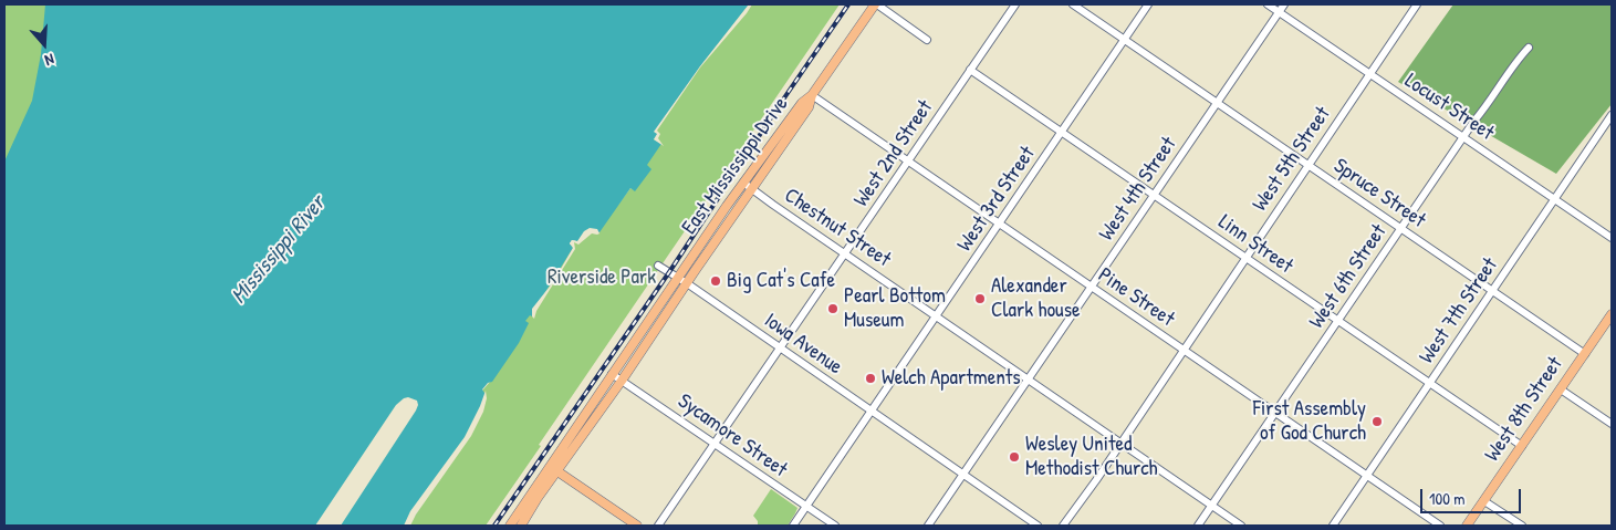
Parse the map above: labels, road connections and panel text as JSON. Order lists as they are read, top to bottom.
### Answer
{
  "streets": {
    "main road": ["East Mississippi Drive", "West 8th Street"],
    "street": [
      "Locust Street",
      "West 2nd Street",
      "West 5th Street",
      "West 4th Street",
      "Spruce Street",
      "West 3rd Street",
      "Chestnut Street",
      "Linn Street",
      "West 6th Street",
      "Pine Street",
      "West 7th Street",
      "Iowa Avenue",
      "Sycamore Street"
    ]
  },
  "crossings": [
    ["Locust Street", "West 5th Street"],
    ["Locust Street", "West 4th Street"],
    ["Locust Street", "West 6th Street"],
    ["Locust Street", "West 7th Street"],
    ["West 2nd Street", "Chestnut Street"],
    ["West 2nd Street", "Linn Street"],
    ["West 2nd Street", "Pine Street"],
    ["West 2nd Street", "Iowa Avenue"],
    ["West 2nd Street", "Sycamore Street"],
    ["West 5th Street", "Spruce Street"],
    ["West 5th Street", "Chestnut Street"],
    ["West 5th Street", "Linn Street"],
    ["West 5th Street", "Pine Street"],
    ["East Mississippi Drive", "Chestnut Street"],
    ["East Mississippi Drive", "Pine Street"],
    ["East Mississippi Drive", "Iowa Avenue"],
    ["East Mississippi Drive", "Sycamore Street"],
    ["West 4th Street", "Spruce Street"],
    ["West 4th Street", "Chestnut Street"],
    ["West 4th Street", "Linn Street"],
    ["West 4th Street", "Pine Street"],
    ["West 4th Street", "Iowa Avenue"],
    ["Spruce Street", "West 3rd Street"],
    ["Spruce Street", "West 6th Street"],
    ["Spruce Street", "West 7th Street"],
    ["Spruce Street", "West 8th Street"],
    ["West 3rd Street", "Chestnut Street"],
    ["West 3rd Street", "Linn Street"],
    ["West 3rd Street", "Pine Street"],
    ["West 3rd Street", "Iowa Avenue"],
    ["West 3rd Street", "Sycamore Street"],
    ["Chestnut Street", "West 6th Street"],
    ["Linn Street", "West 6th Street"],
    ["Linn Street", "West 7th Street"],
    ["Linn Street", "West 8th Street"],
    ["West 6th Street", "Pine Street"],
    ["Pine Street", "West 7th Street"]
  ],
  "water": ["Mississippi River"],
  "parks": ["Riverside Park"],
  "places": [
    "Big Cat's Cafe",
    "Alexander Clark house",
    "Pearl Bottom Museum",
    "Welch Apartments",
    "First Assembly of God Church",
    "Wesley United Methodist Church"
  ],
  "scale_bar": "100 m",
  "north": "bottom"
}
